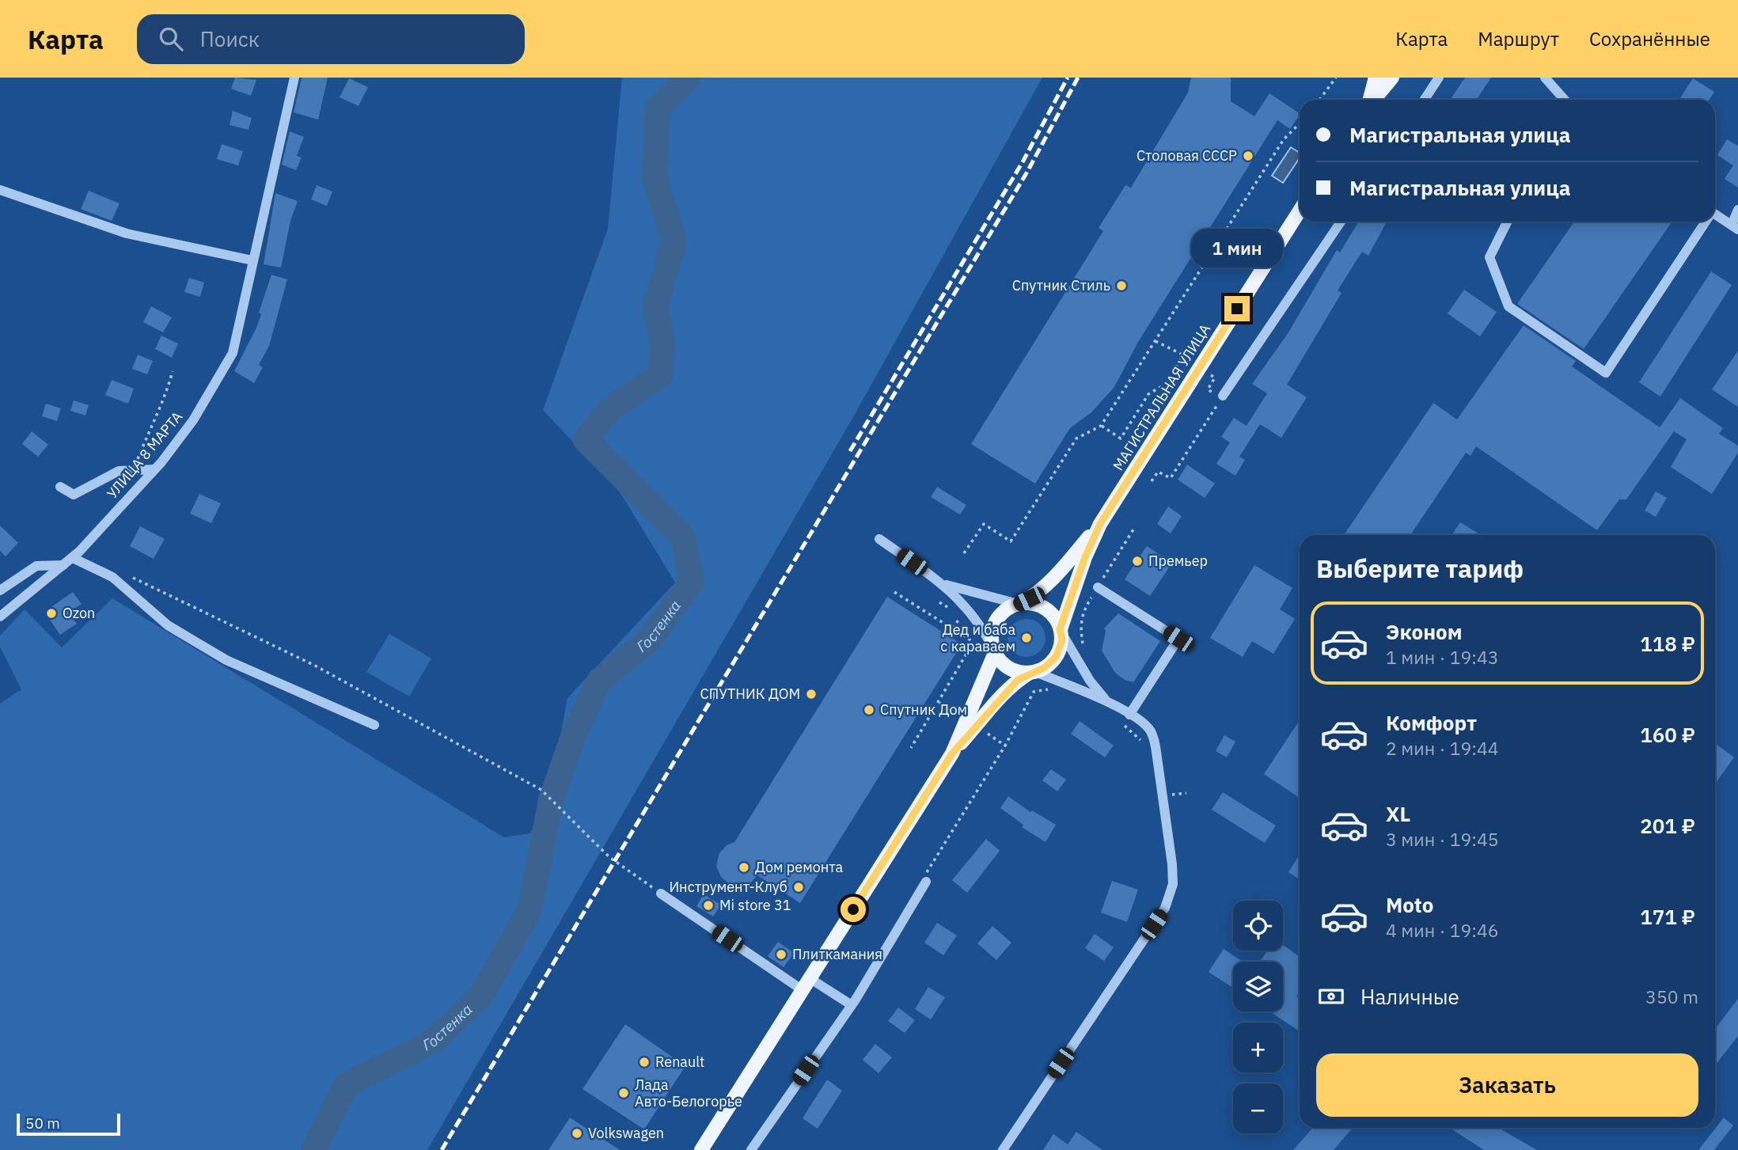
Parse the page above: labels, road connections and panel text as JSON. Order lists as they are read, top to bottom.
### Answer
{
  "streets": {
    "main road": ["МАГИСТРАЛЬНАЯ УЛИЦА"],
    "street": ["УЛИЦА 8 МАРТА"]
  },
  "water": ["Гостенка"],
  "places": [
    "Столовая СССР",
    "Спутник Стиль",
    "Премьер",
    "Ozon",
    "Дед и баба с караваем",
    "СПУТНИК ДОМ",
    "Спутник Дом",
    "Дом ремонта",
    "Инструмент-Клуб",
    "Mi store 31",
    "Плиткамания",
    "Renault",
    "Лада Авто-Белогорье",
    "Volkswagen"
  ],
  "scale_bar": "50 m",
  "page": {
    "header": "Карта",
    "search": "Поиск",
    "nav": ["Карта", "Маршрут", "Сохранённые"],
    "banner": ["Магистральная улица", "Магистральная улица"],
    "bubble": "1 мин",
    "heading": "Выберите тариф",
    "list": [
      {
        "name": "Эконом",
        "note": "1 мин · 19:43",
        "value": "118 ₽"
      },
      {
        "name": "Комфорт",
        "note": "2 мин · 19:44",
        "value": "160 ₽"
      },
      {
        "name": "XL",
        "note": "3 мин · 19:45",
        "value": "201 ₽"
      },
      {
        "name": "Moto",
        "note": "4 мин · 19:46",
        "value": "171 ₽"
      }
    ],
    "map_buttons": ["+", "−"],
    "pay": ["Наличные", "350 m"],
    "buttons": "Заказать",
    "scale": "50 m"
  }
}
